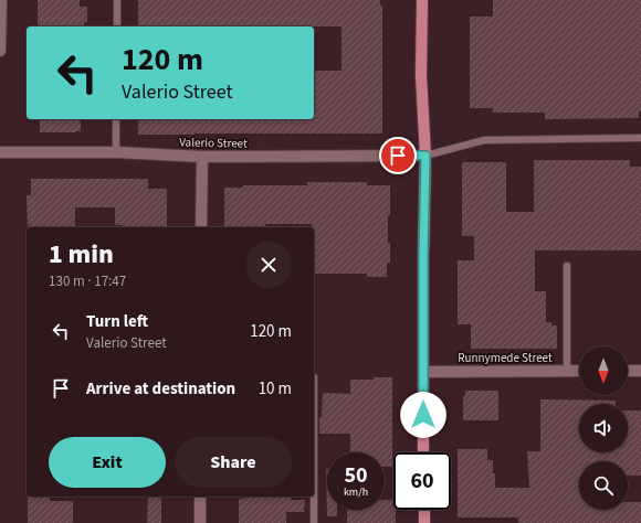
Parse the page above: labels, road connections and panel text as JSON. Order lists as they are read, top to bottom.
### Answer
{
  "streets": {
    "street": ["Valerio Street", "Runnymede Street"]
  },
  "north": "bottom",
  "page": {
    "turn": ["120 m", "Valerio Street"],
    "heading": ["1 min", "130 m · 17:47"],
    "list": [
      {
        "name": "Turn left",
        "note": "Valerio Street",
        "value": "120 m"
      },
      {
        "name": "Arrive at destination",
        "value": "10 m"
      }
    ],
    "buttons": ["Exit", "Share"],
    "speed": "50 km/h",
    "limit": "60"
  }
}
